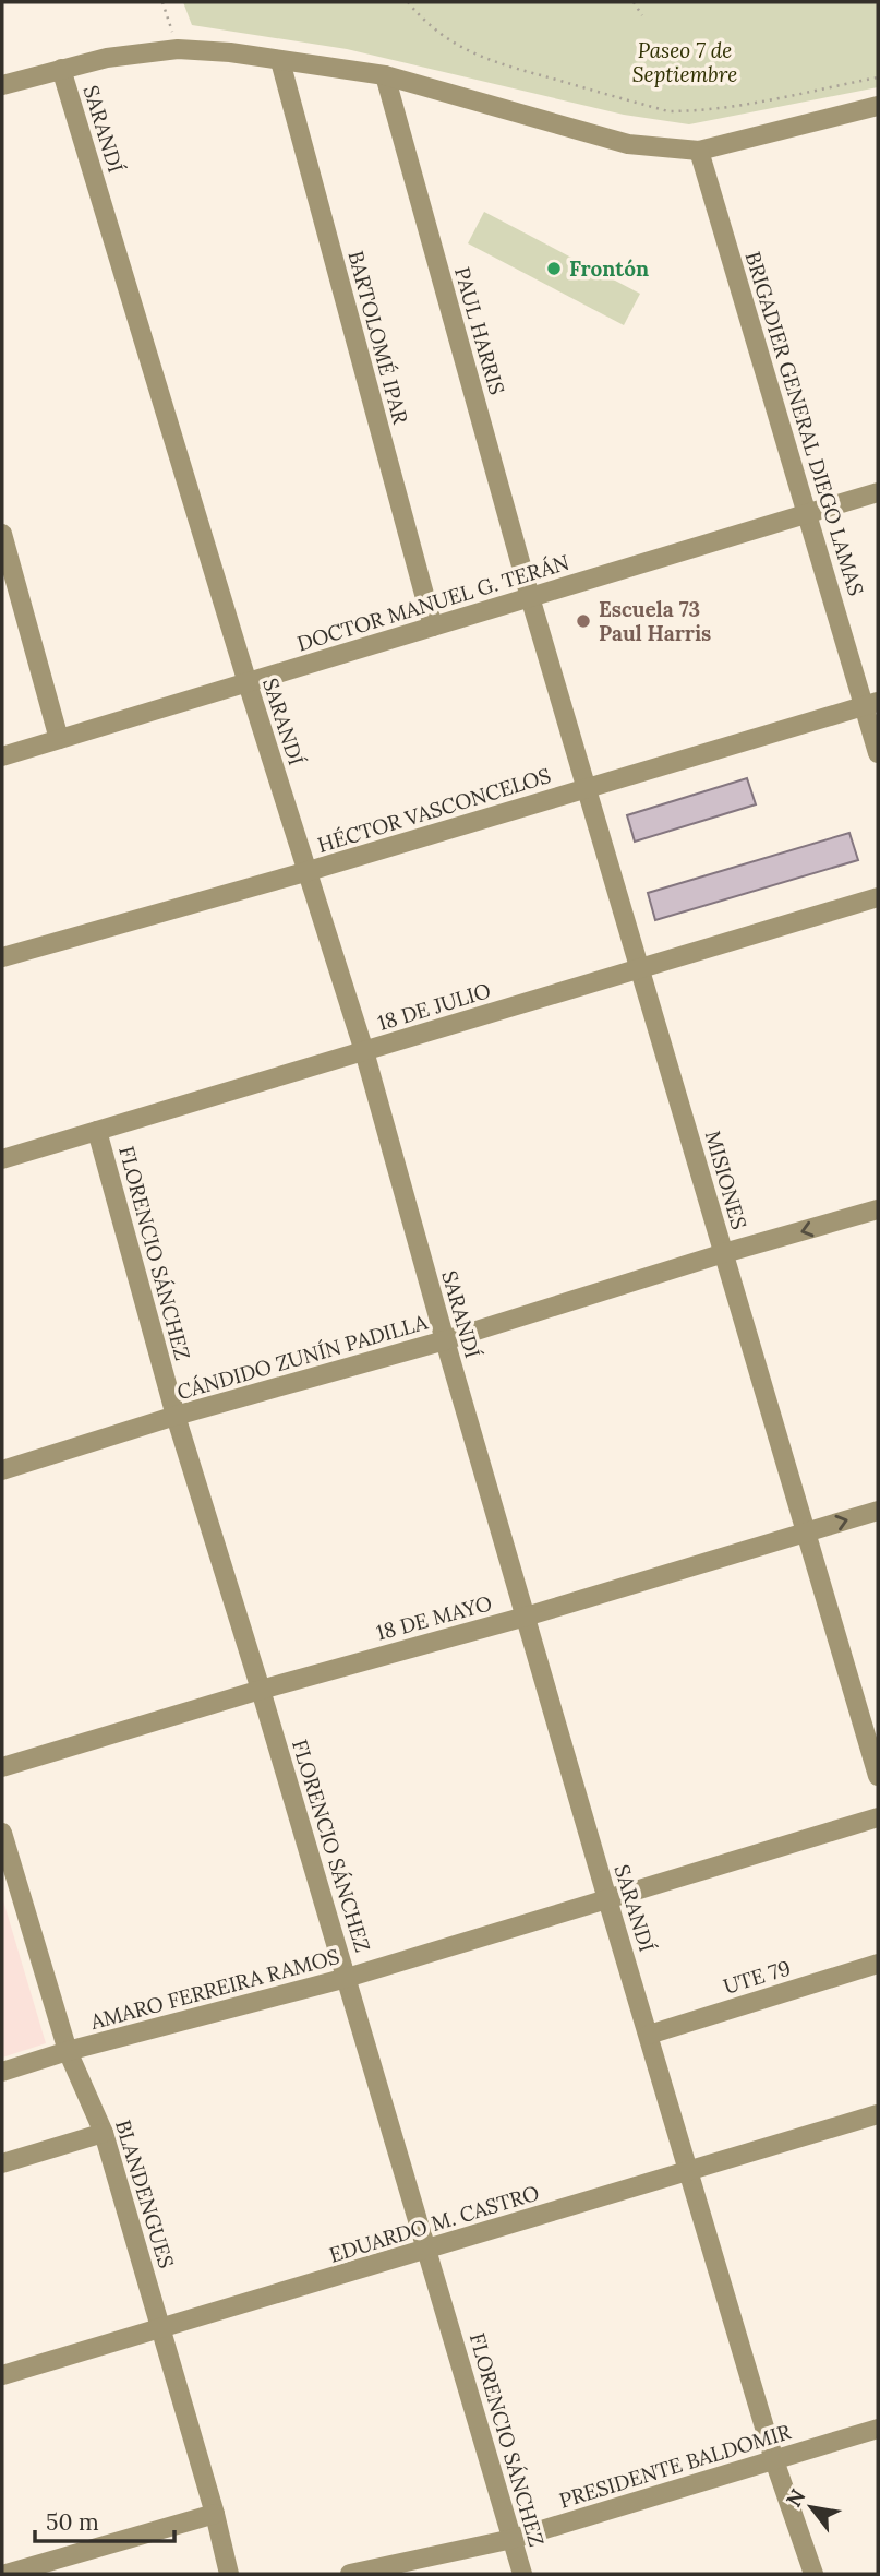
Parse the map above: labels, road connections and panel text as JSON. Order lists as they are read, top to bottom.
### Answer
{
  "streets": {
    "street": [
      "SARANDÍ",
      "PAUL HARRIS",
      "BARTOLOMÉ IPAR",
      "BRIGADIER GENERAL DIEGO LAMAS",
      "DOCTOR MANUEL G. TERÁN",
      "HÉCTOR VASCONCELOS",
      "18 DE JULIO",
      "MISIONES",
      "FLORENCIO SÁNCHEZ",
      "CÁNDIDO ZUNÍN PADILLA",
      "18 DE MAYO",
      "UTE 79",
      "AMARO FERREIRA RAMOS",
      "BLANDENGUES",
      "EDUARDO M. CASTRO",
      "PRESIDENTE BALDOMIR"
    ]
  },
  "crossings": [
    ["SARANDÍ", "DOCTOR MANUEL G. TERÁN"],
    ["SARANDÍ", "HÉCTOR VASCONCELOS"],
    ["SARANDÍ", "18 DE JULIO"],
    ["SARANDÍ", "CÁNDIDO ZUNÍN PADILLA"],
    ["SARANDÍ", "18 DE MAYO"],
    ["SARANDÍ", "UTE 79"],
    ["SARANDÍ", "AMARO FERREIRA RAMOS"],
    ["SARANDÍ", "EDUARDO M. CASTRO"],
    ["SARANDÍ", "PRESIDENTE BALDOMIR"],
    ["PAUL HARRIS", "DOCTOR MANUEL G. TERÁN"],
    ["PAUL HARRIS", "MISIONES"],
    ["BARTOLOMÉ IPAR", "DOCTOR MANUEL G. TERÁN"],
    ["BRIGADIER GENERAL DIEGO LAMAS", "DOCTOR MANUEL G. TERÁN"],
    ["BRIGADIER GENERAL DIEGO LAMAS", "HÉCTOR VASCONCELOS"],
    ["DOCTOR MANUEL G. TERÁN", "MISIONES"],
    ["HÉCTOR VASCONCELOS", "MISIONES"],
    ["18 DE JULIO", "MISIONES"],
    ["18 DE JULIO", "FLORENCIO SÁNCHEZ"],
    ["MISIONES", "CÁNDIDO ZUNÍN PADILLA"],
    ["MISIONES", "18 DE MAYO"],
    ["FLORENCIO SÁNCHEZ", "CÁNDIDO ZUNÍN PADILLA"],
    ["FLORENCIO SÁNCHEZ", "18 DE MAYO"],
    ["FLORENCIO SÁNCHEZ", "AMARO FERREIRA RAMOS"],
    ["FLORENCIO SÁNCHEZ", "EDUARDO M. CASTRO"],
    ["FLORENCIO SÁNCHEZ", "PRESIDENTE BALDOMIR"],
    ["AMARO FERREIRA RAMOS", "BLANDENGUES"],
    ["BLANDENGUES", "EDUARDO M. CASTRO"]
  ],
  "parks": ["Paseo 7 de Septiembre"],
  "places": ["Frontón", "Escuela 73 Paul Harris"],
  "scale_bar": "50 m",
  "north": "top left"
}
